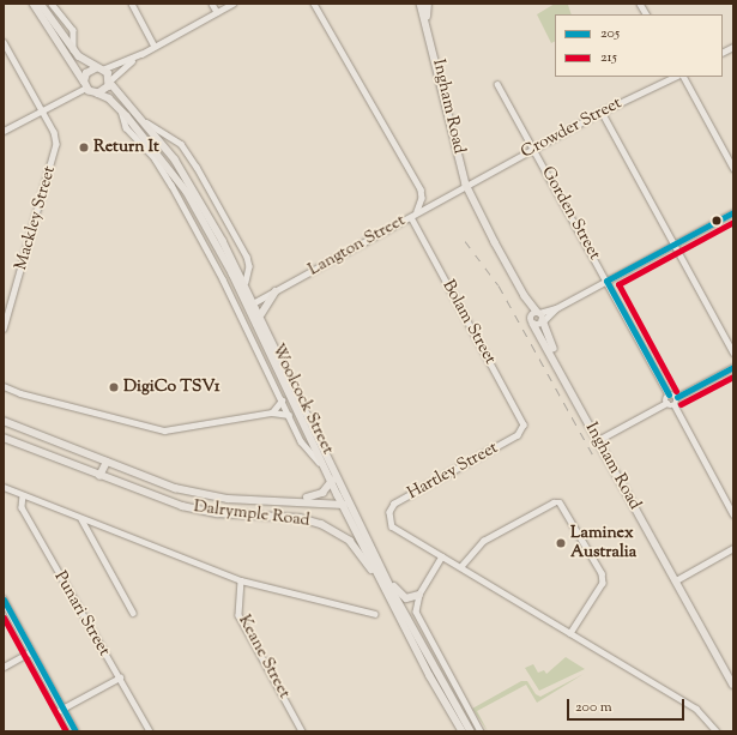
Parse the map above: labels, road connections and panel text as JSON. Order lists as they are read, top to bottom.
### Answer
{
  "streets": {
    "main road": ["Ingham Road", "Woolcock Street", "Dalrymple Road"],
    "street": [
      "Crowder Street",
      "Gorden Street",
      "Mackley Street",
      "Langton Street",
      "Bolam Street",
      "Hartley Street",
      "Punari Street",
      "Keane Street"
    ]
  },
  "crossings": [
    ["Ingham Road", "Crowder Street"],
    ["Ingham Road", "Langton Street"],
    ["Crowder Street", "Gorden Street"],
    ["Crowder Street", "Langton Street"],
    ["Langton Street", "Bolam Street"],
    ["Langton Street", "Woolcock Street"],
    ["Bolam Street", "Hartley Street"],
    ["Woolcock Street", "Dalrymple Road"]
  ],
  "places": ["Return It", "DigiCo TSV1", "Laminex Australia"],
  "lines": ["transit line 205", "transit line 215"],
  "legend": ["205", "215"],
  "scale_bar": "200 m"
}
